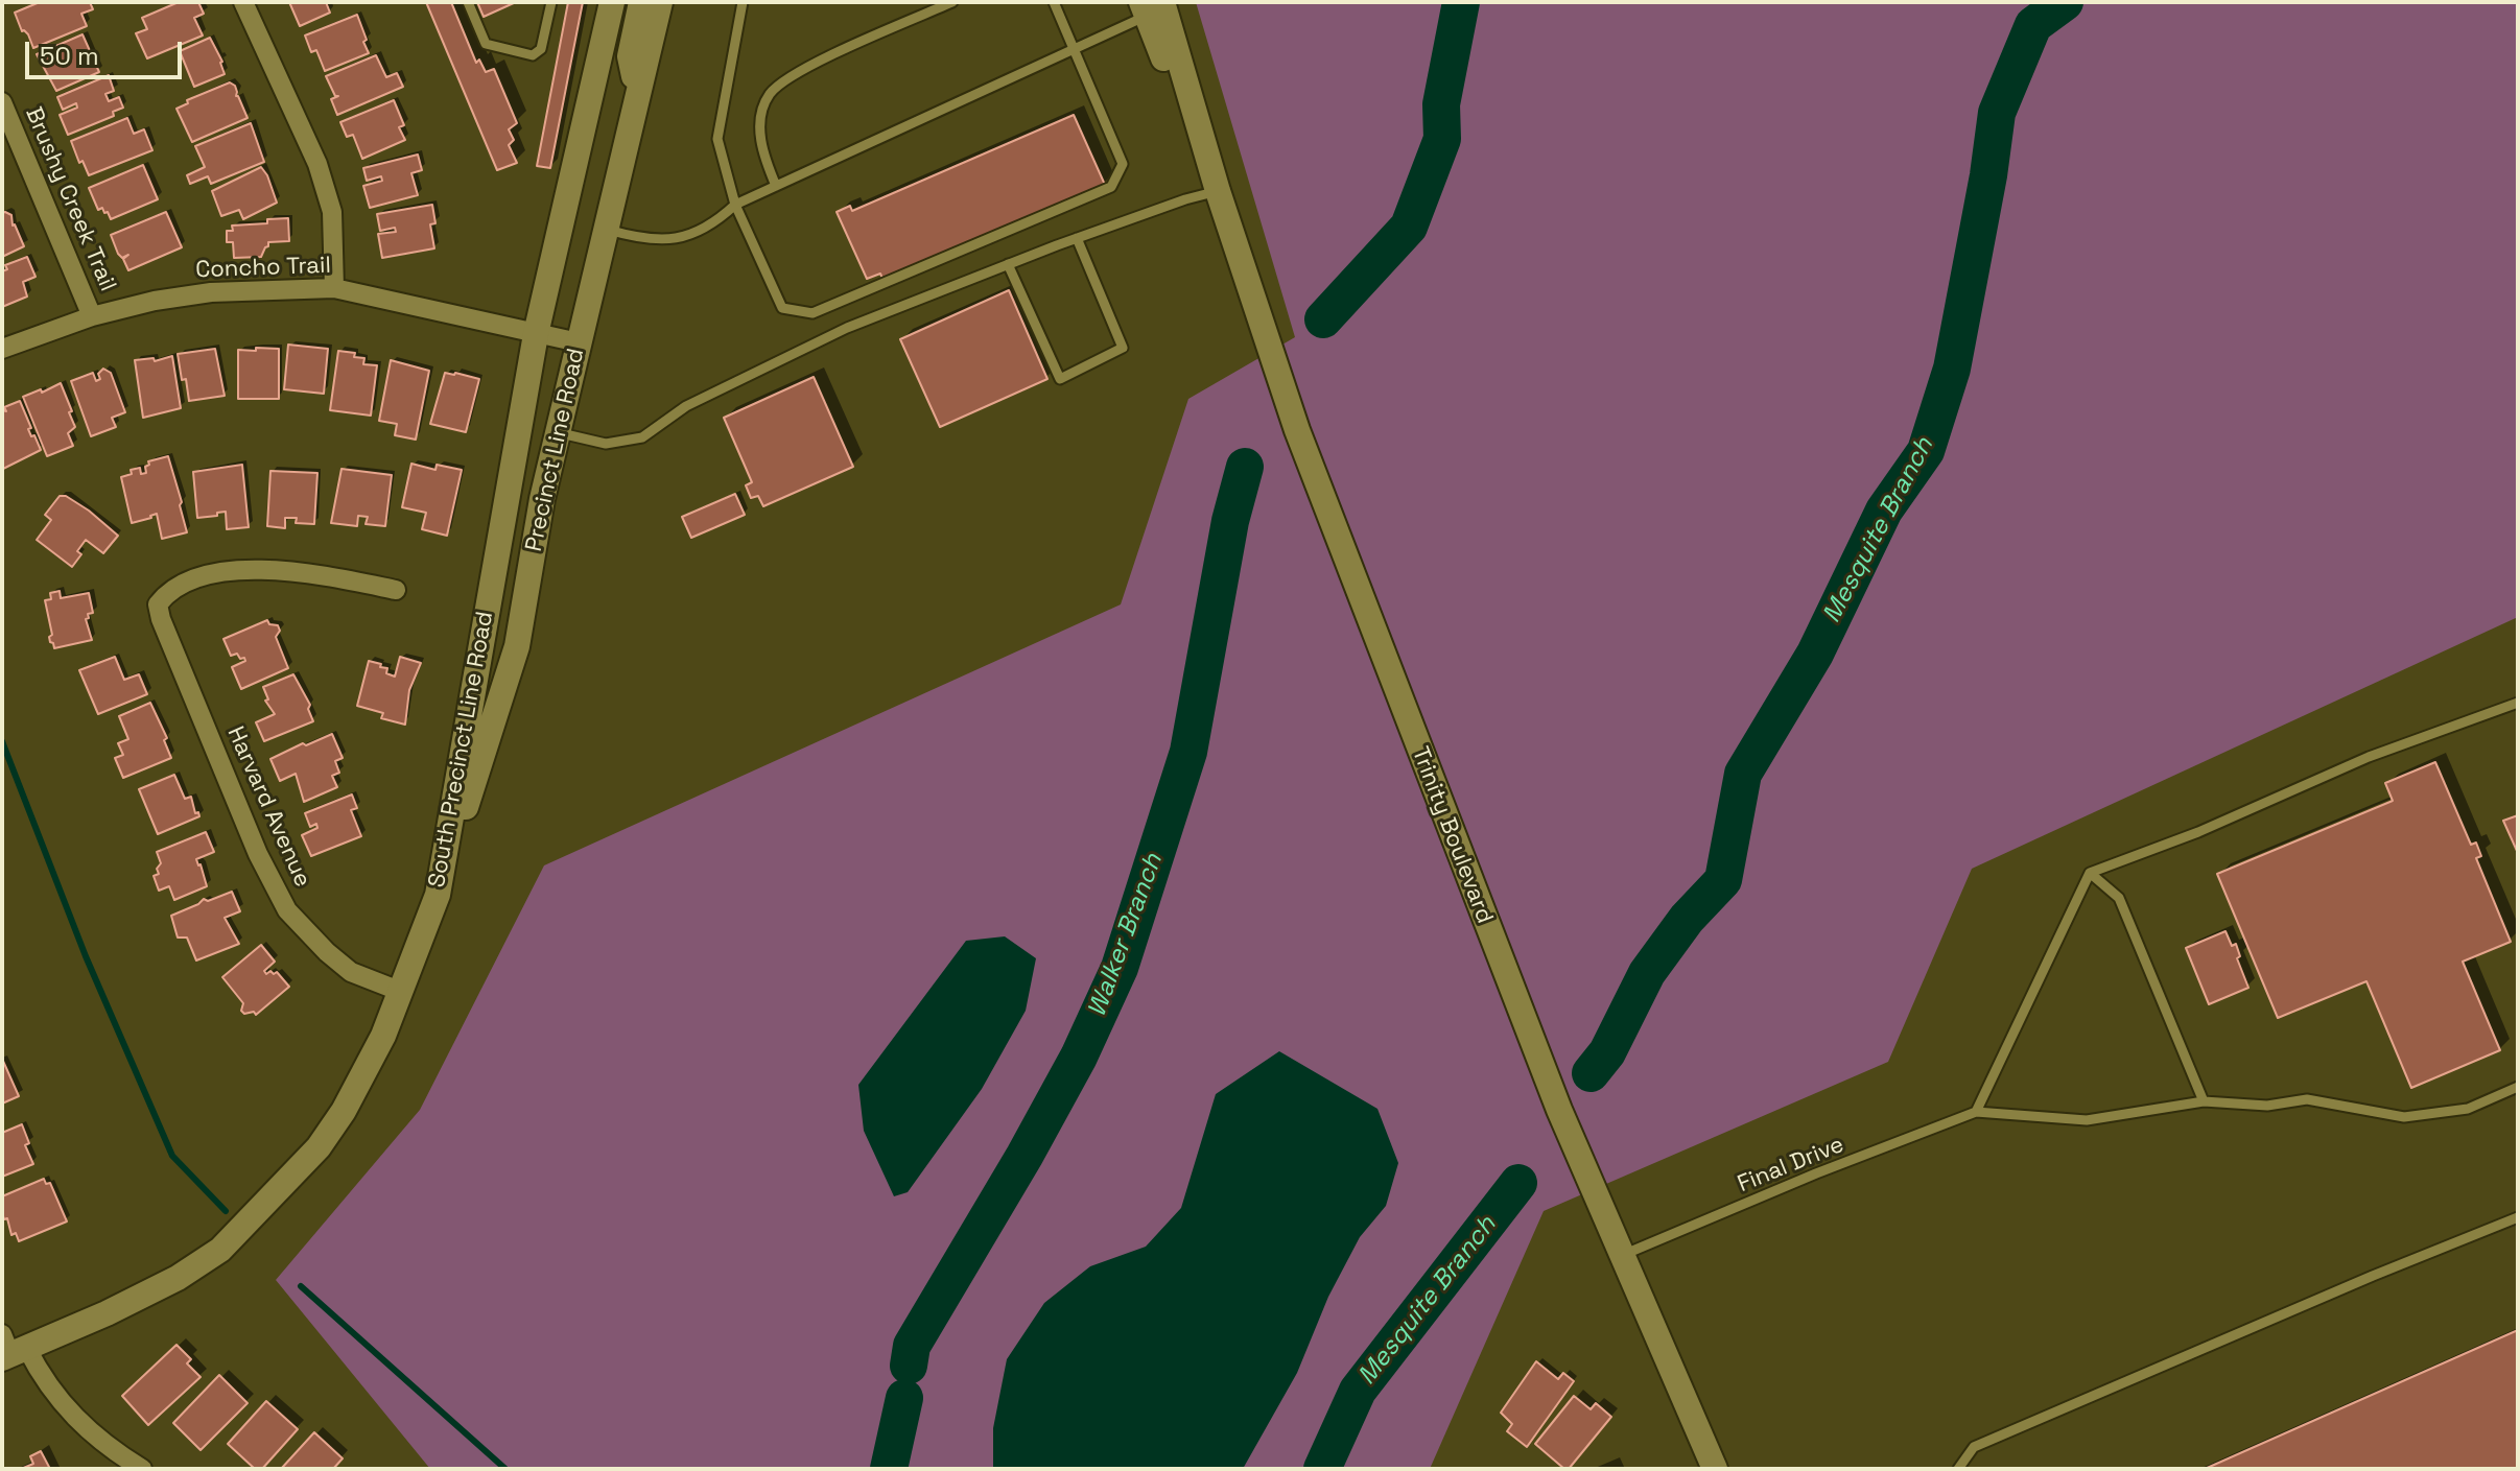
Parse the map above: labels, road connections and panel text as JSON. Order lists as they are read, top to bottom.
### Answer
{
  "streets": {
    "main road": ["Precinct Line Road", "South Precinct Line Road", "Trinity Boulevard"],
    "street": ["Brushy Creek Trail", "Concho Trail", "Harvard Avenue"],
    "lane": ["Final Drive"]
  },
  "crossings": [
    ["Brushy Creek Trail", "Concho Trail"],
    ["Concho Trail", "Precinct Line Road"],
    ["Concho Trail", "South Precinct Line Road"],
    ["Precinct Line Road", "South Precinct Line Road"],
    ["South Precinct Line Road", "Harvard Avenue"],
    ["Trinity Boulevard", "Final Drive"]
  ],
  "water": ["Mesquite Branch", "Walker Branch"],
  "scale_bar": "50 m"
}
